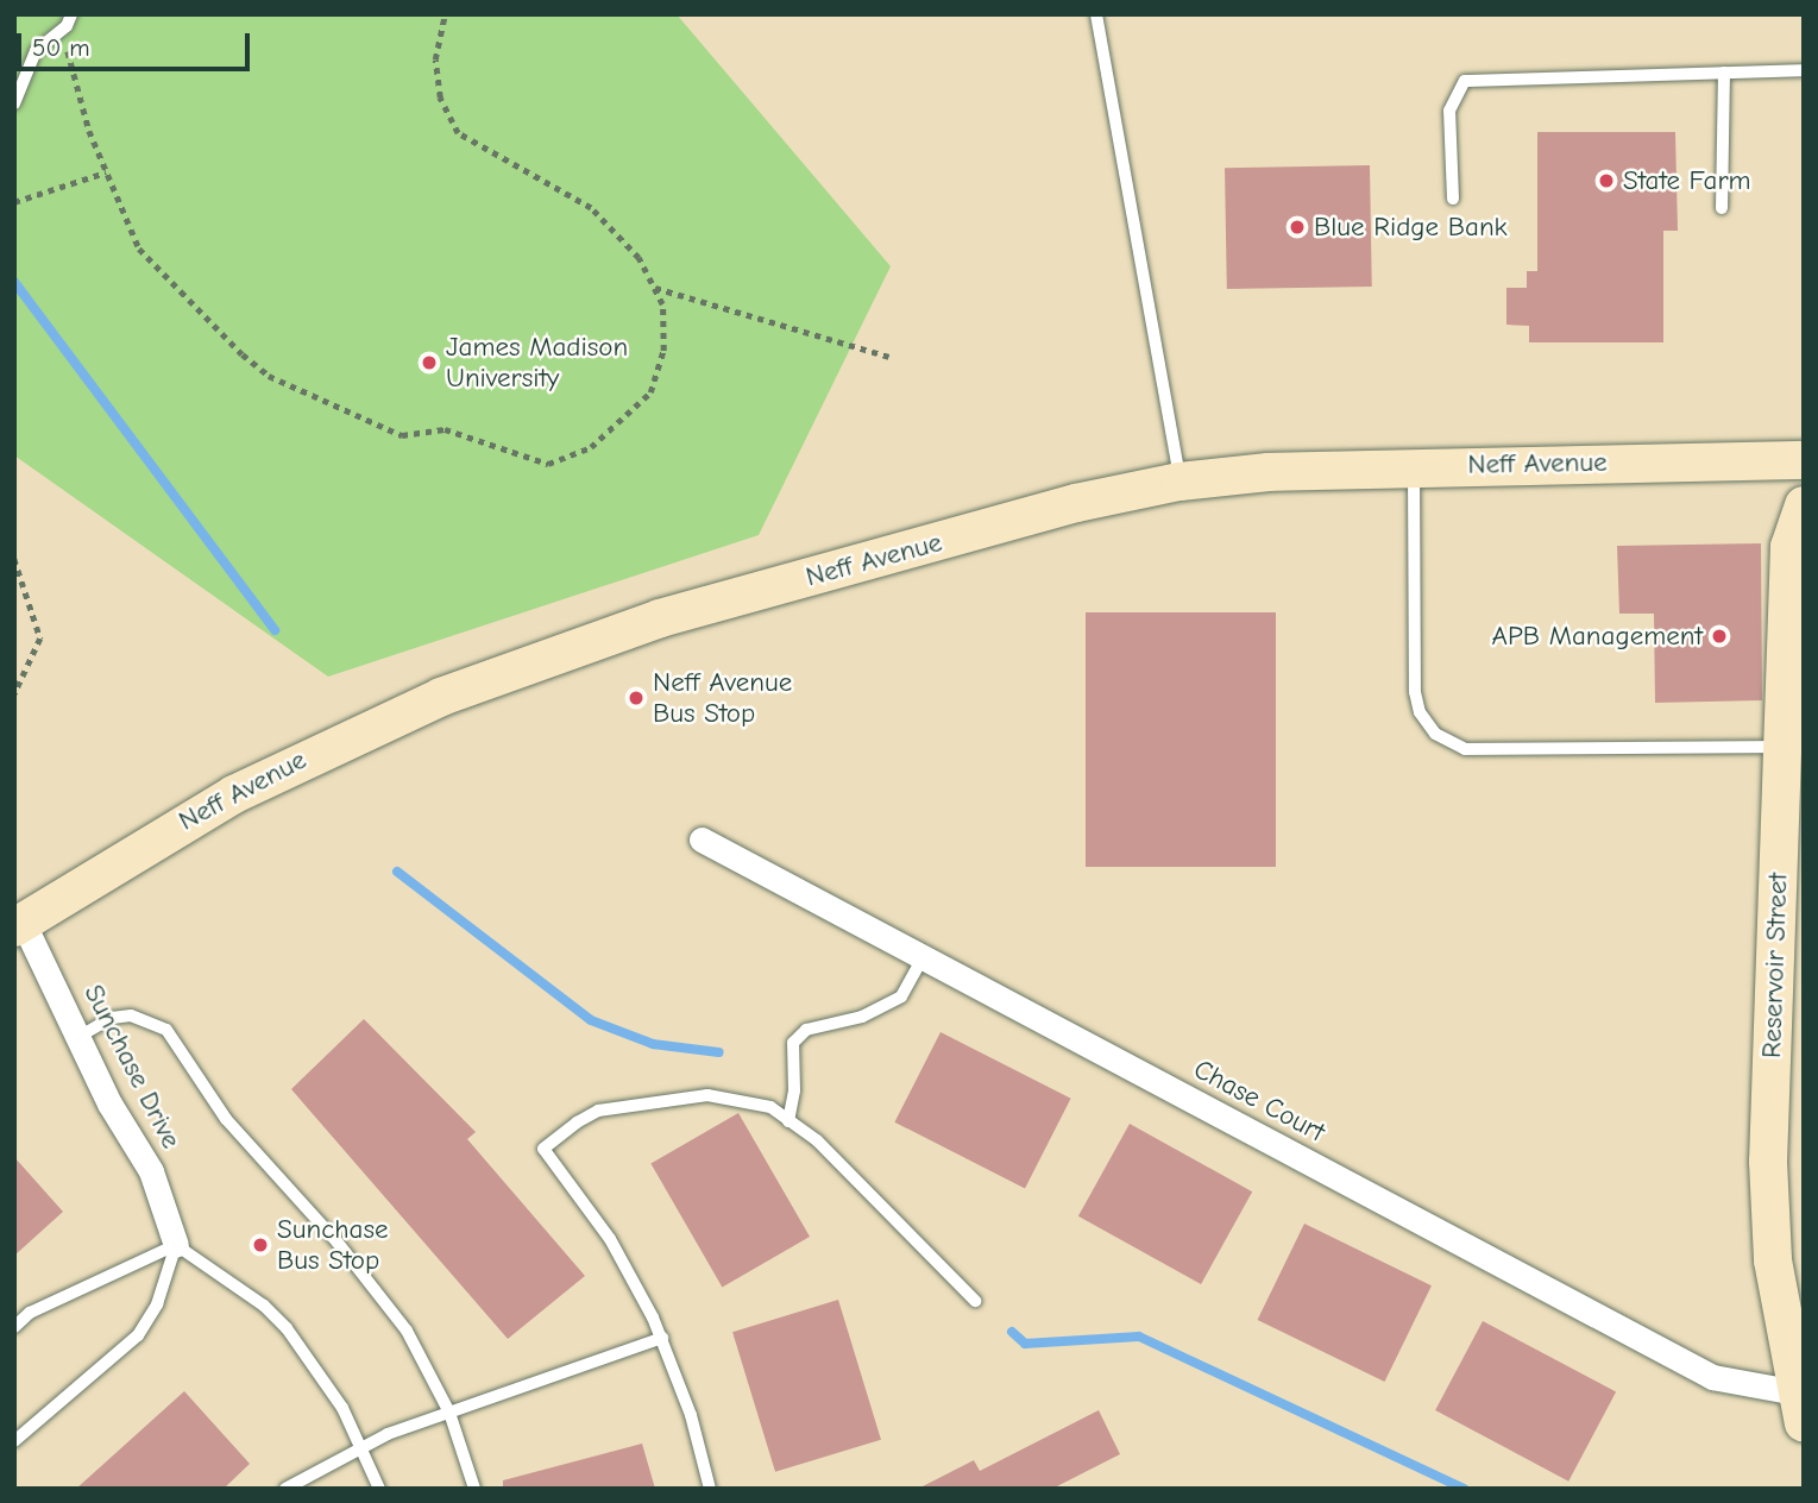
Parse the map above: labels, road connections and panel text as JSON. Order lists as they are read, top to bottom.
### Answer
{
  "streets": {
    "main road": ["Neff Avenue", "Reservoir Street"],
    "street": ["Sunchase Drive", "Chase Court"]
  },
  "crossings": [
    ["Neff Avenue", "Sunchase Drive"],
    ["Reservoir Street", "Chase Court"]
  ],
  "places": [
    "State Farm",
    "Blue Ridge Bank",
    "James Madison University",
    "APB Management",
    "Neff Avenue Bus Stop",
    "Sunchase Bus Stop"
  ],
  "scale_bar": "50 m"
}
